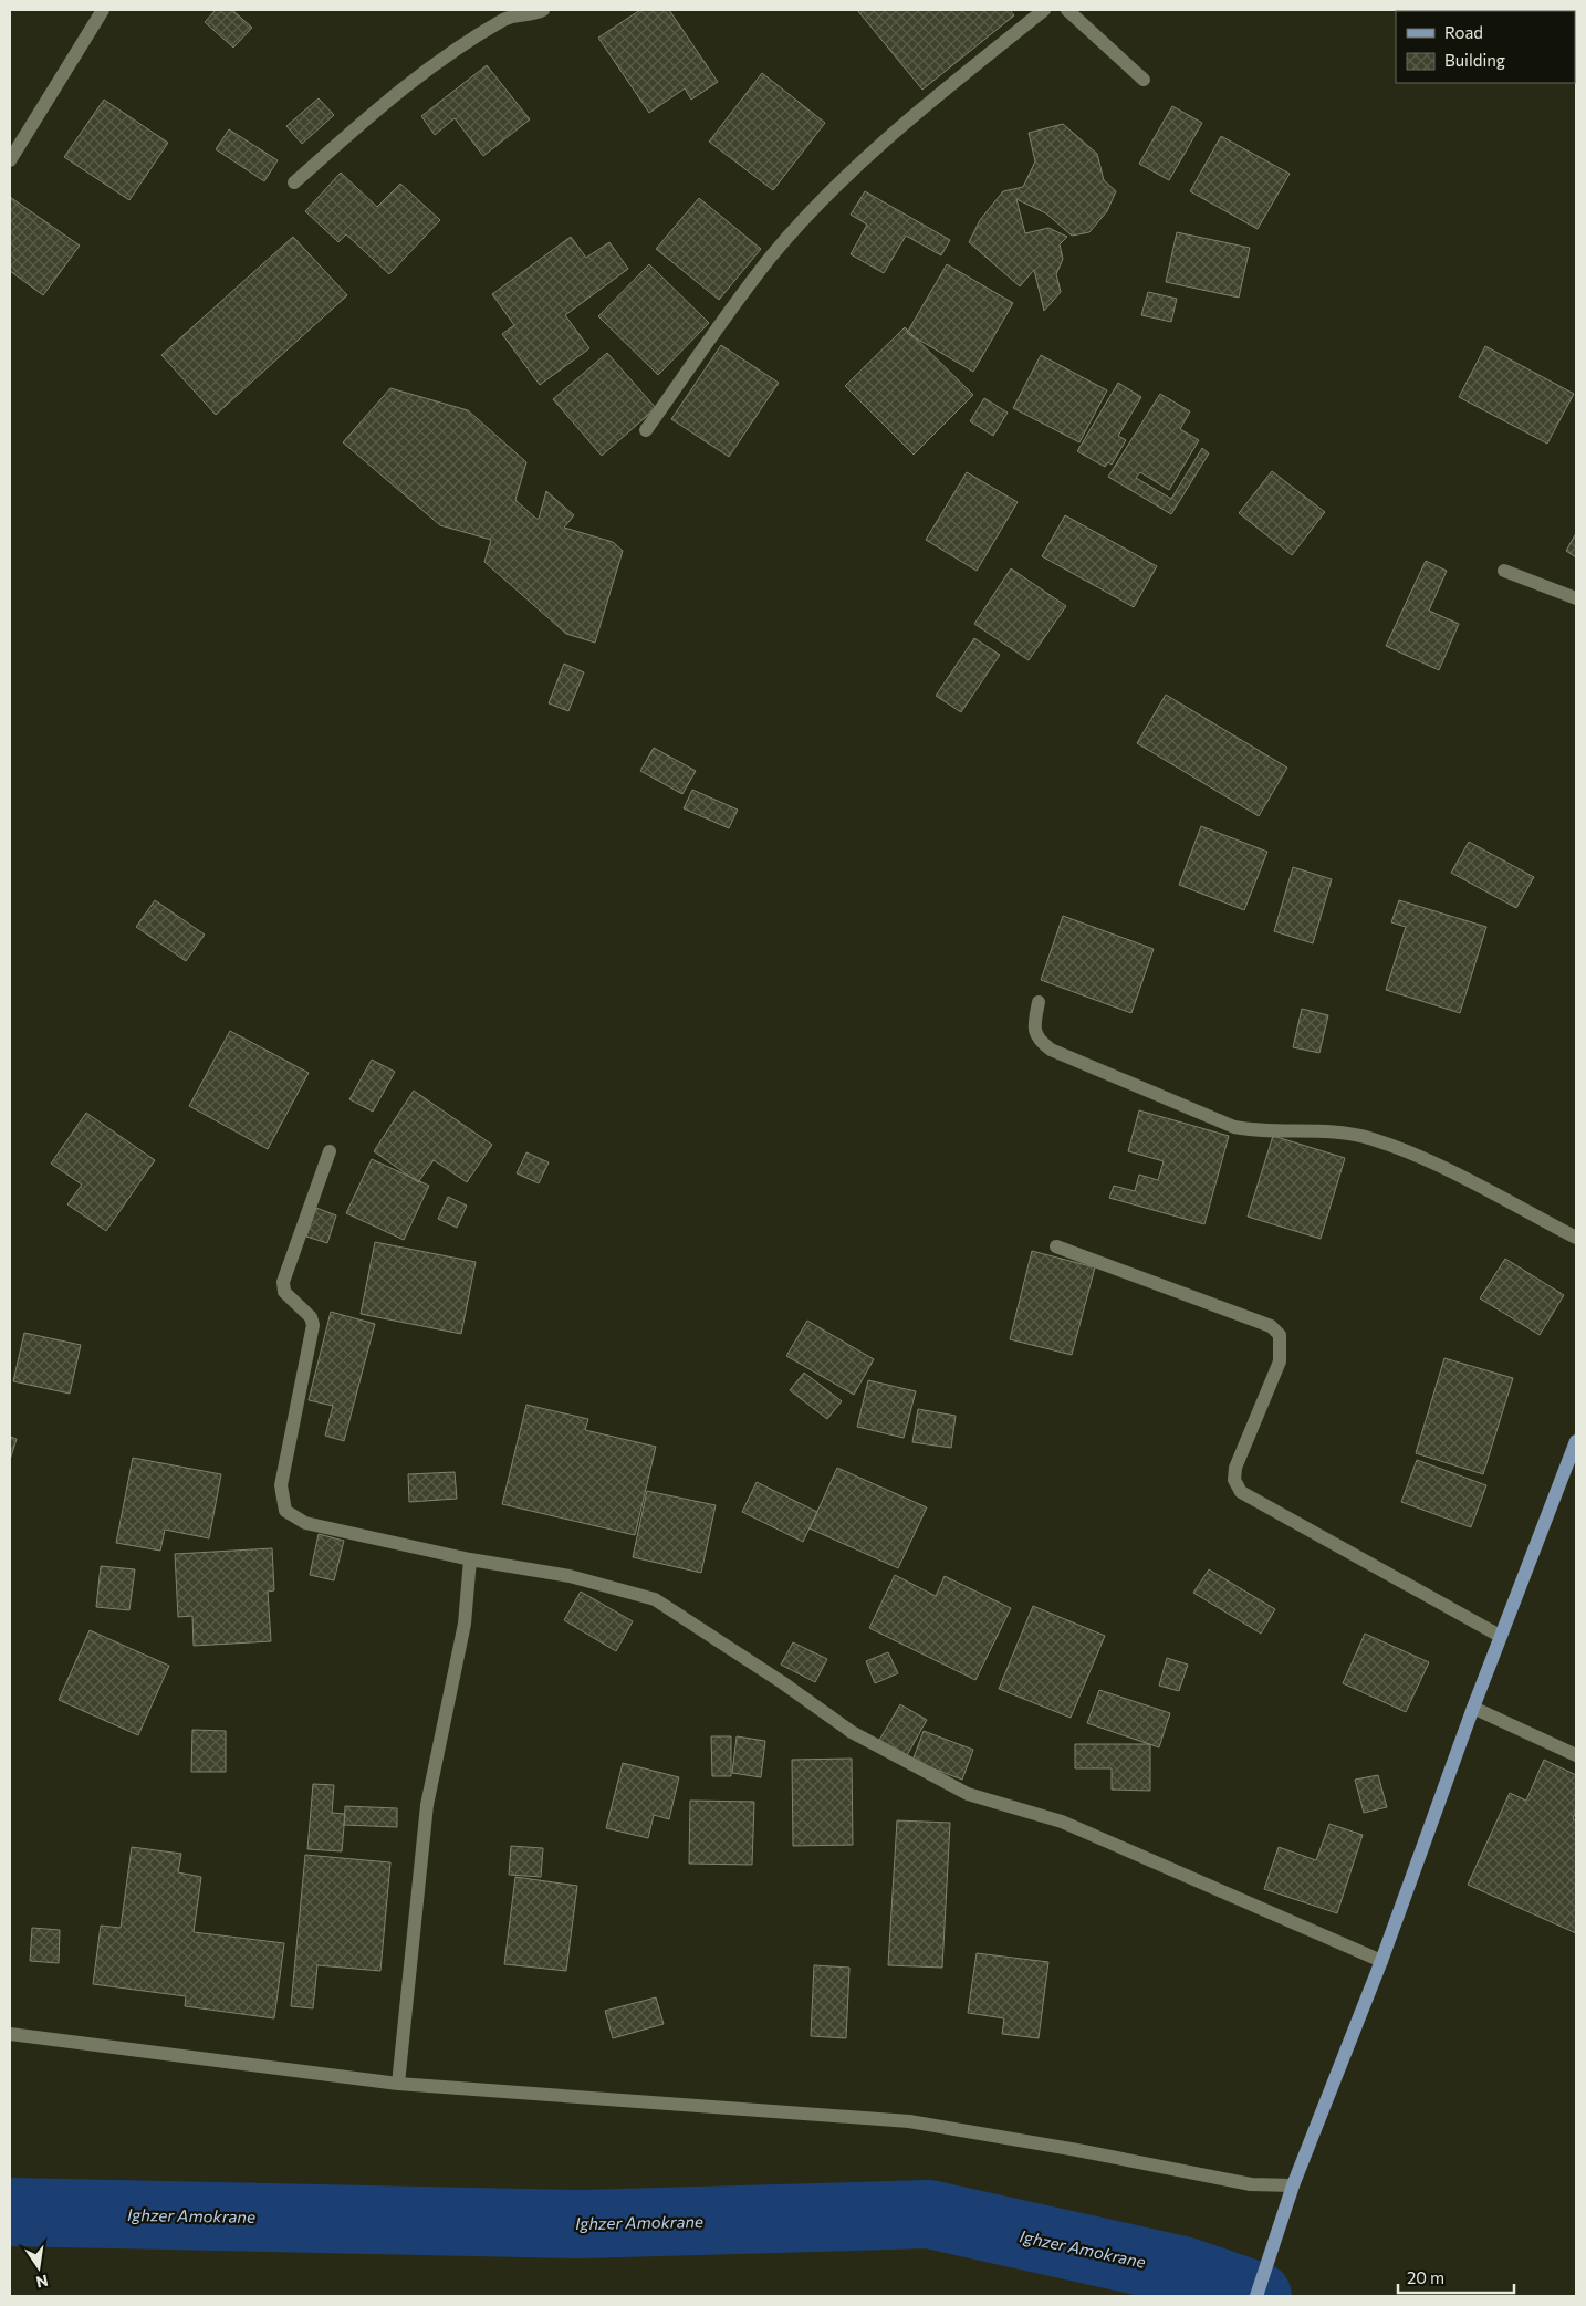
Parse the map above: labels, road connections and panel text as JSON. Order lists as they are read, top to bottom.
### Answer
{
  "water": ["Ighzer Amokrane"],
  "legend": ["Road", "Building"],
  "scale_bar": "20 m",
  "north": "bottom"
}
